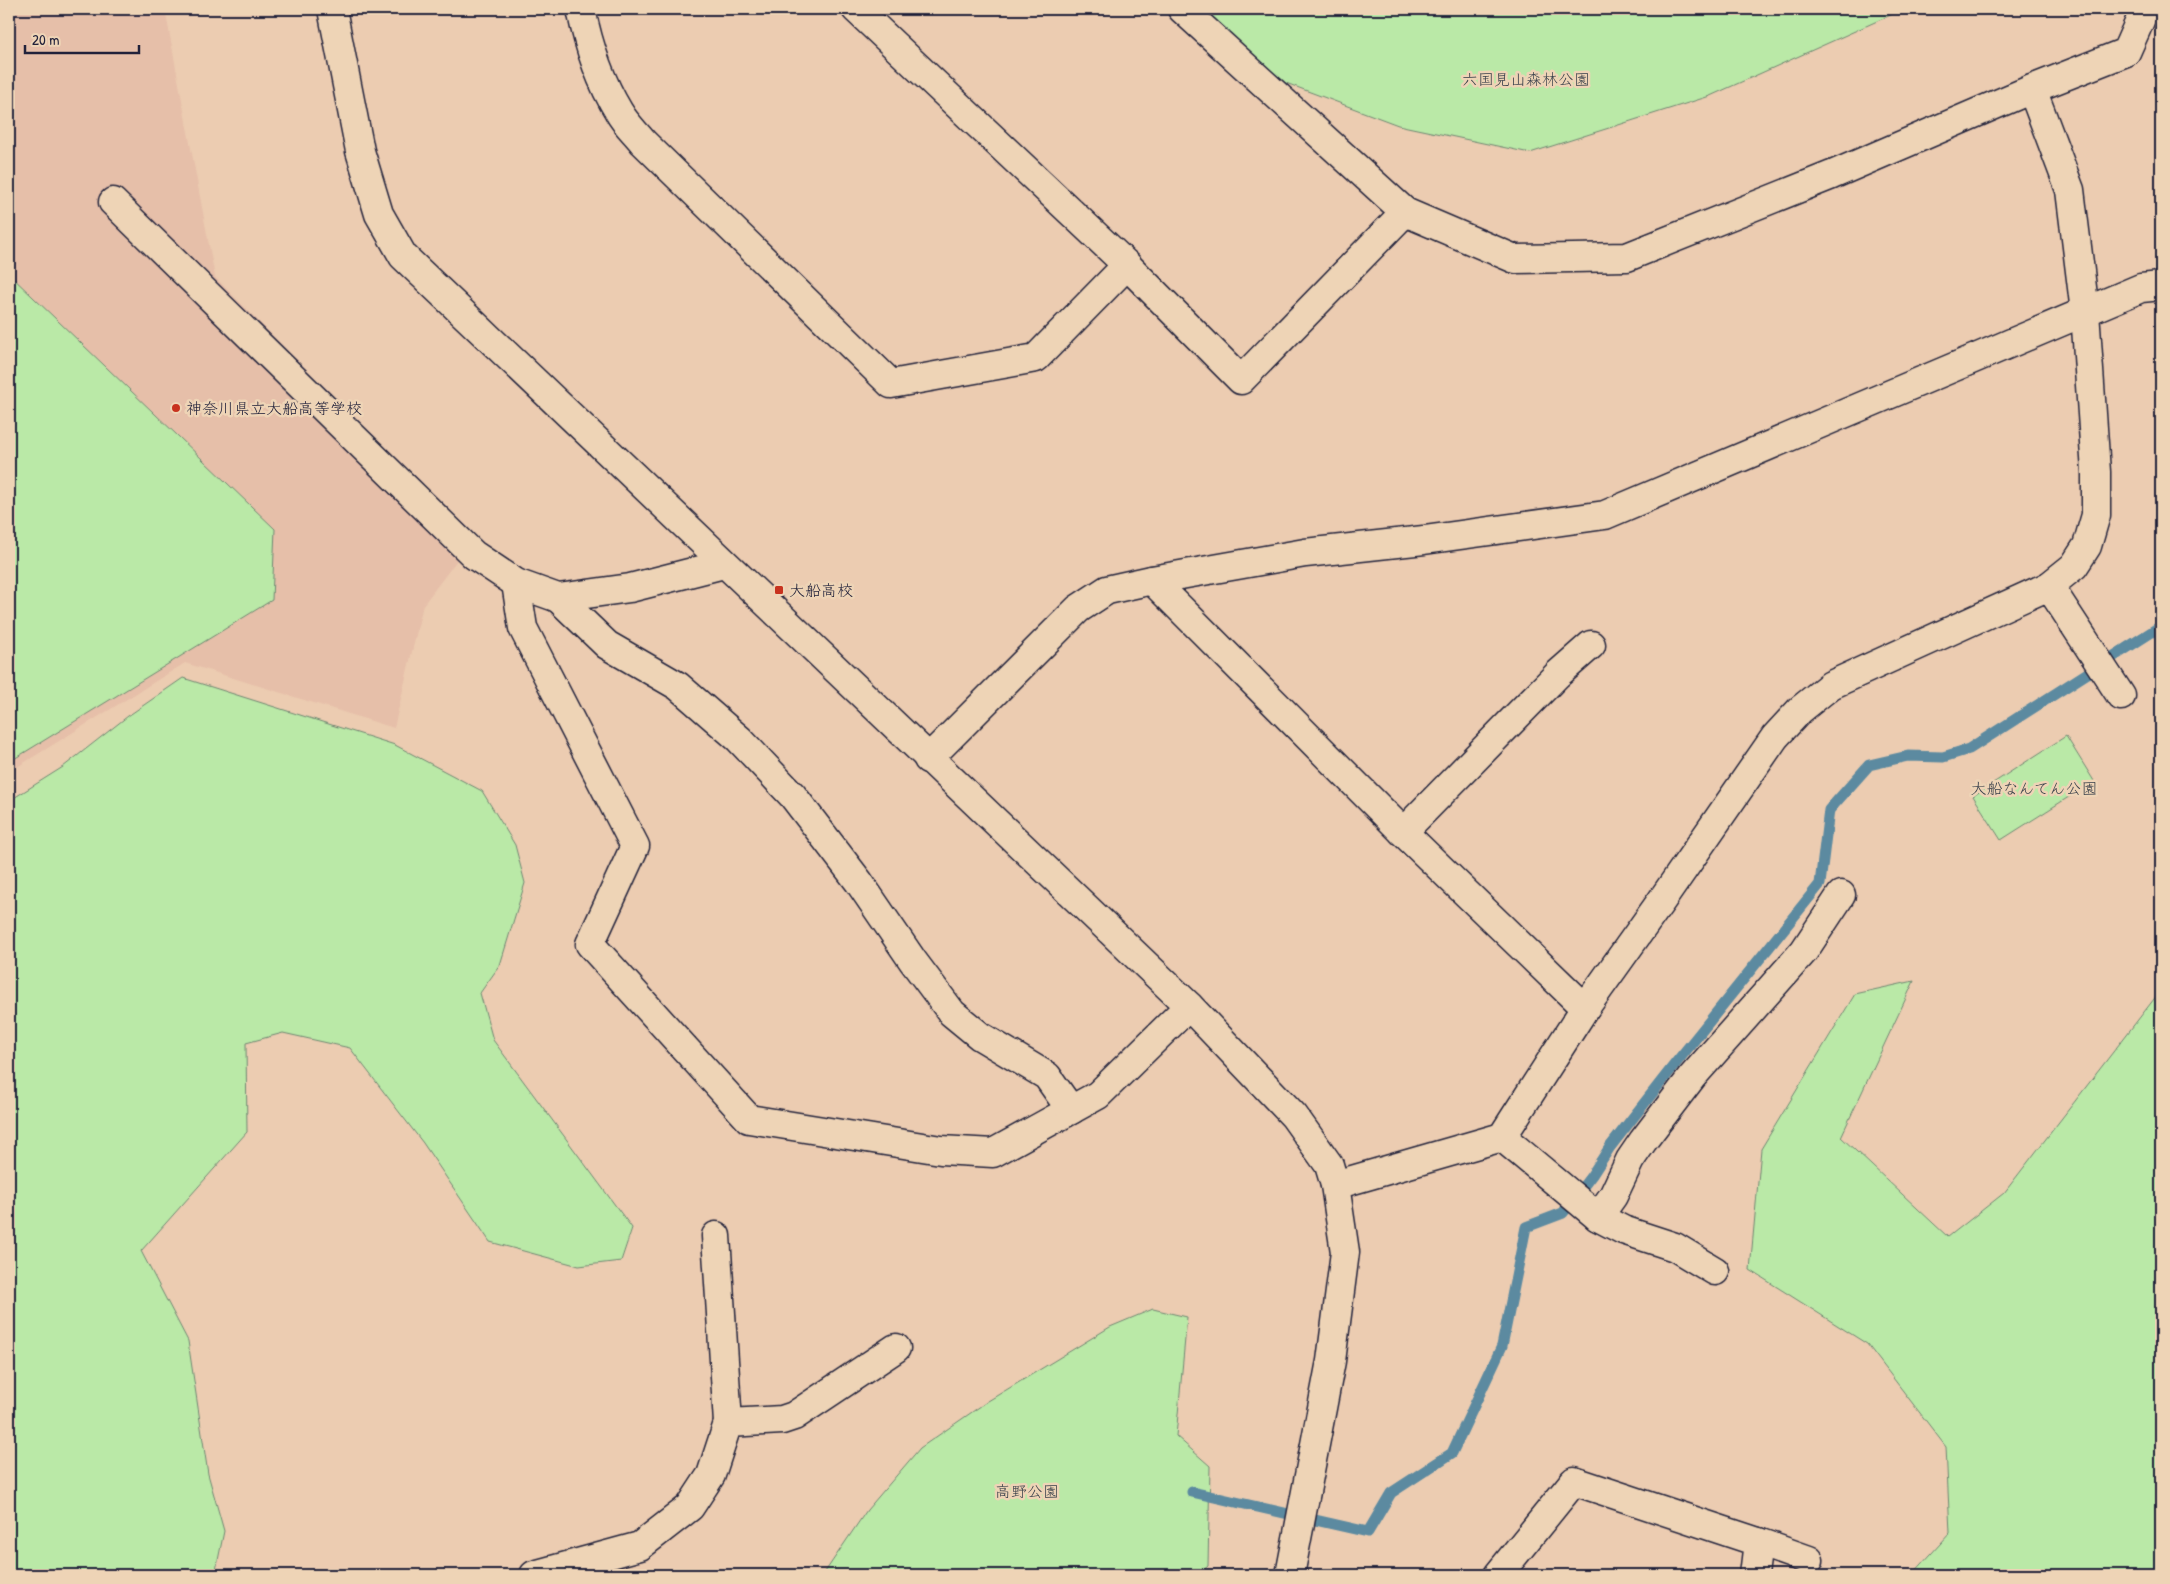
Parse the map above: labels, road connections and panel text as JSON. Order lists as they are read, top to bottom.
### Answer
{
  "parks": ["六国見山森林公園", "大船なんてん公園", "高野公園"],
  "places": {
    "other": ["神奈川県立大船高等学校"],
    "transit": ["大船高校"]
  },
  "scale_bar": "20 m"
}
